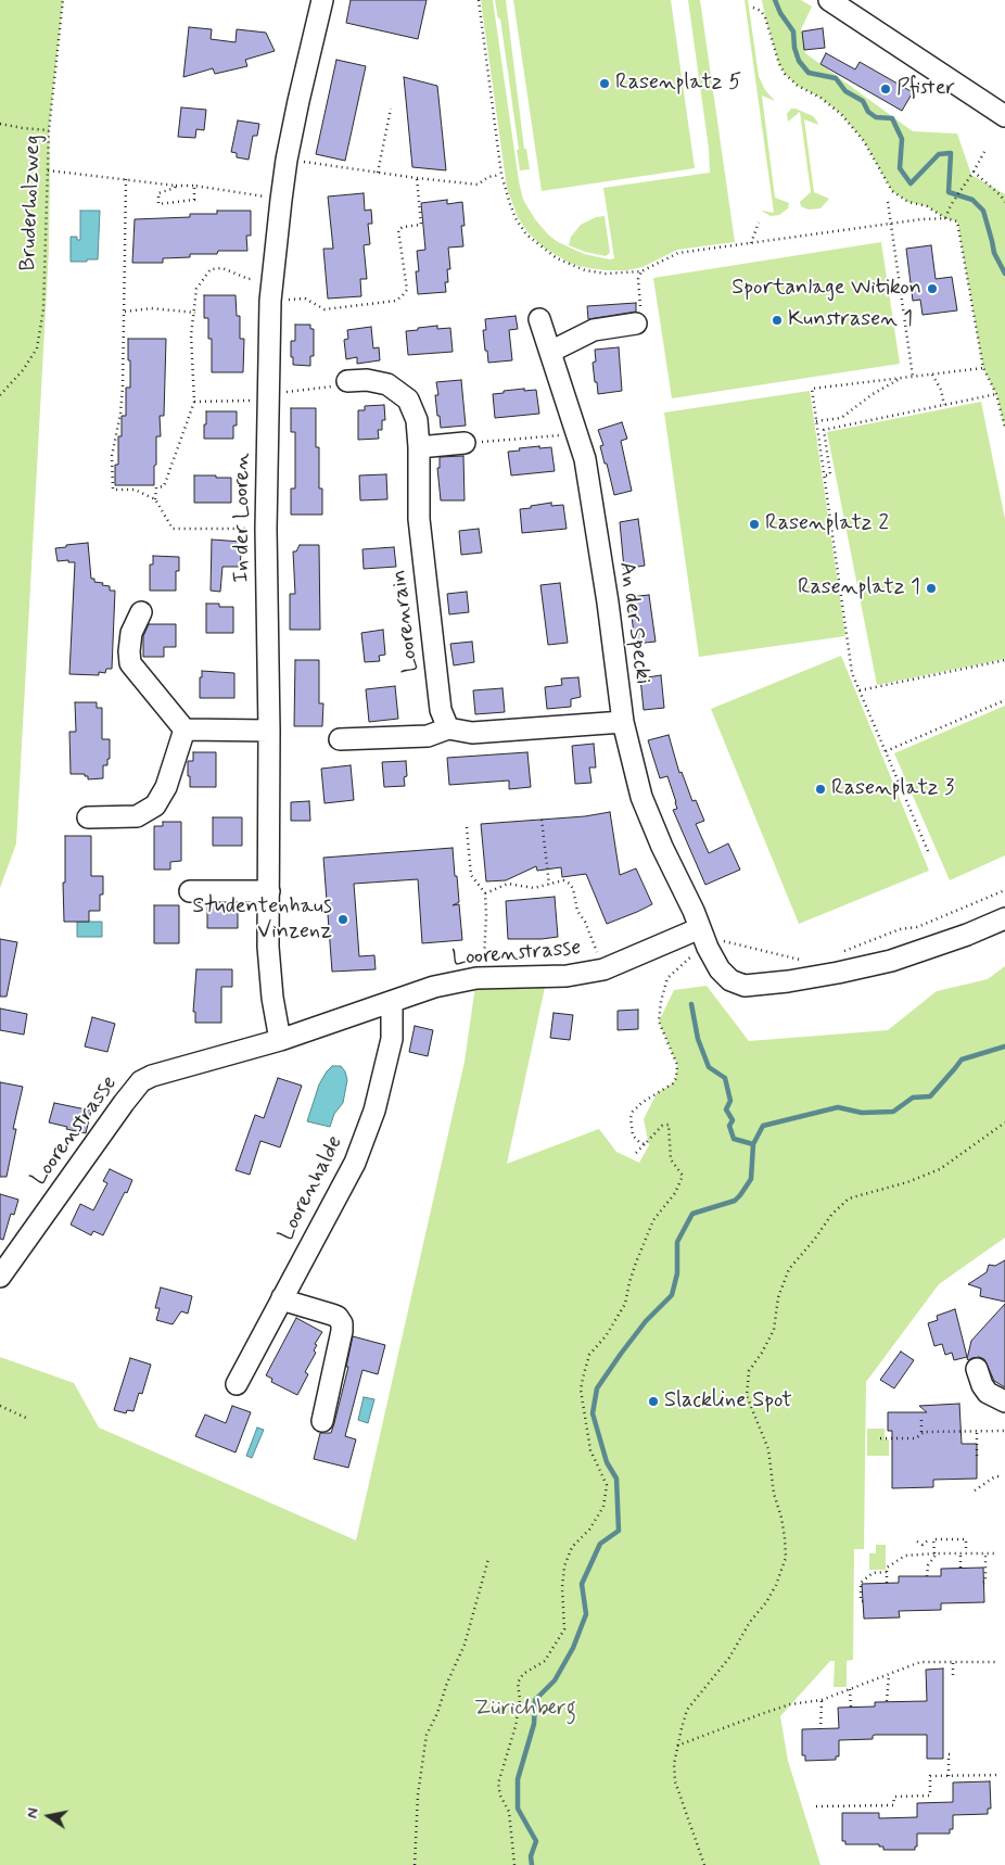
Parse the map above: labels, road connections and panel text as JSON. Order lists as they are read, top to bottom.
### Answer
{
  "streets": {
    "street": [
      "In der Looren",
      "Loorenrain",
      "An der Specki",
      "Loorenstrasse",
      "Loorenhalde"
    ],
    "path": ["Bruderholzweg"]
  },
  "crossings": [
    ["In der Looren", "Loorenstrasse"],
    ["An der Specki", "Loorenstrasse"],
    ["Loorenstrasse", "Loorenhalde"]
  ],
  "parks": ["Zürichberg"],
  "places": [
    "Rasenplatz 5",
    "Pfister",
    "Sportanlage Witikon",
    "Kunstrasen 1",
    "Rasenplatz 2",
    "Rasenplatz 1",
    "Rasenplatz 3",
    "Studentenhaus Vinzenz",
    "Slackline Spot"
  ],
  "north": "left"
}
